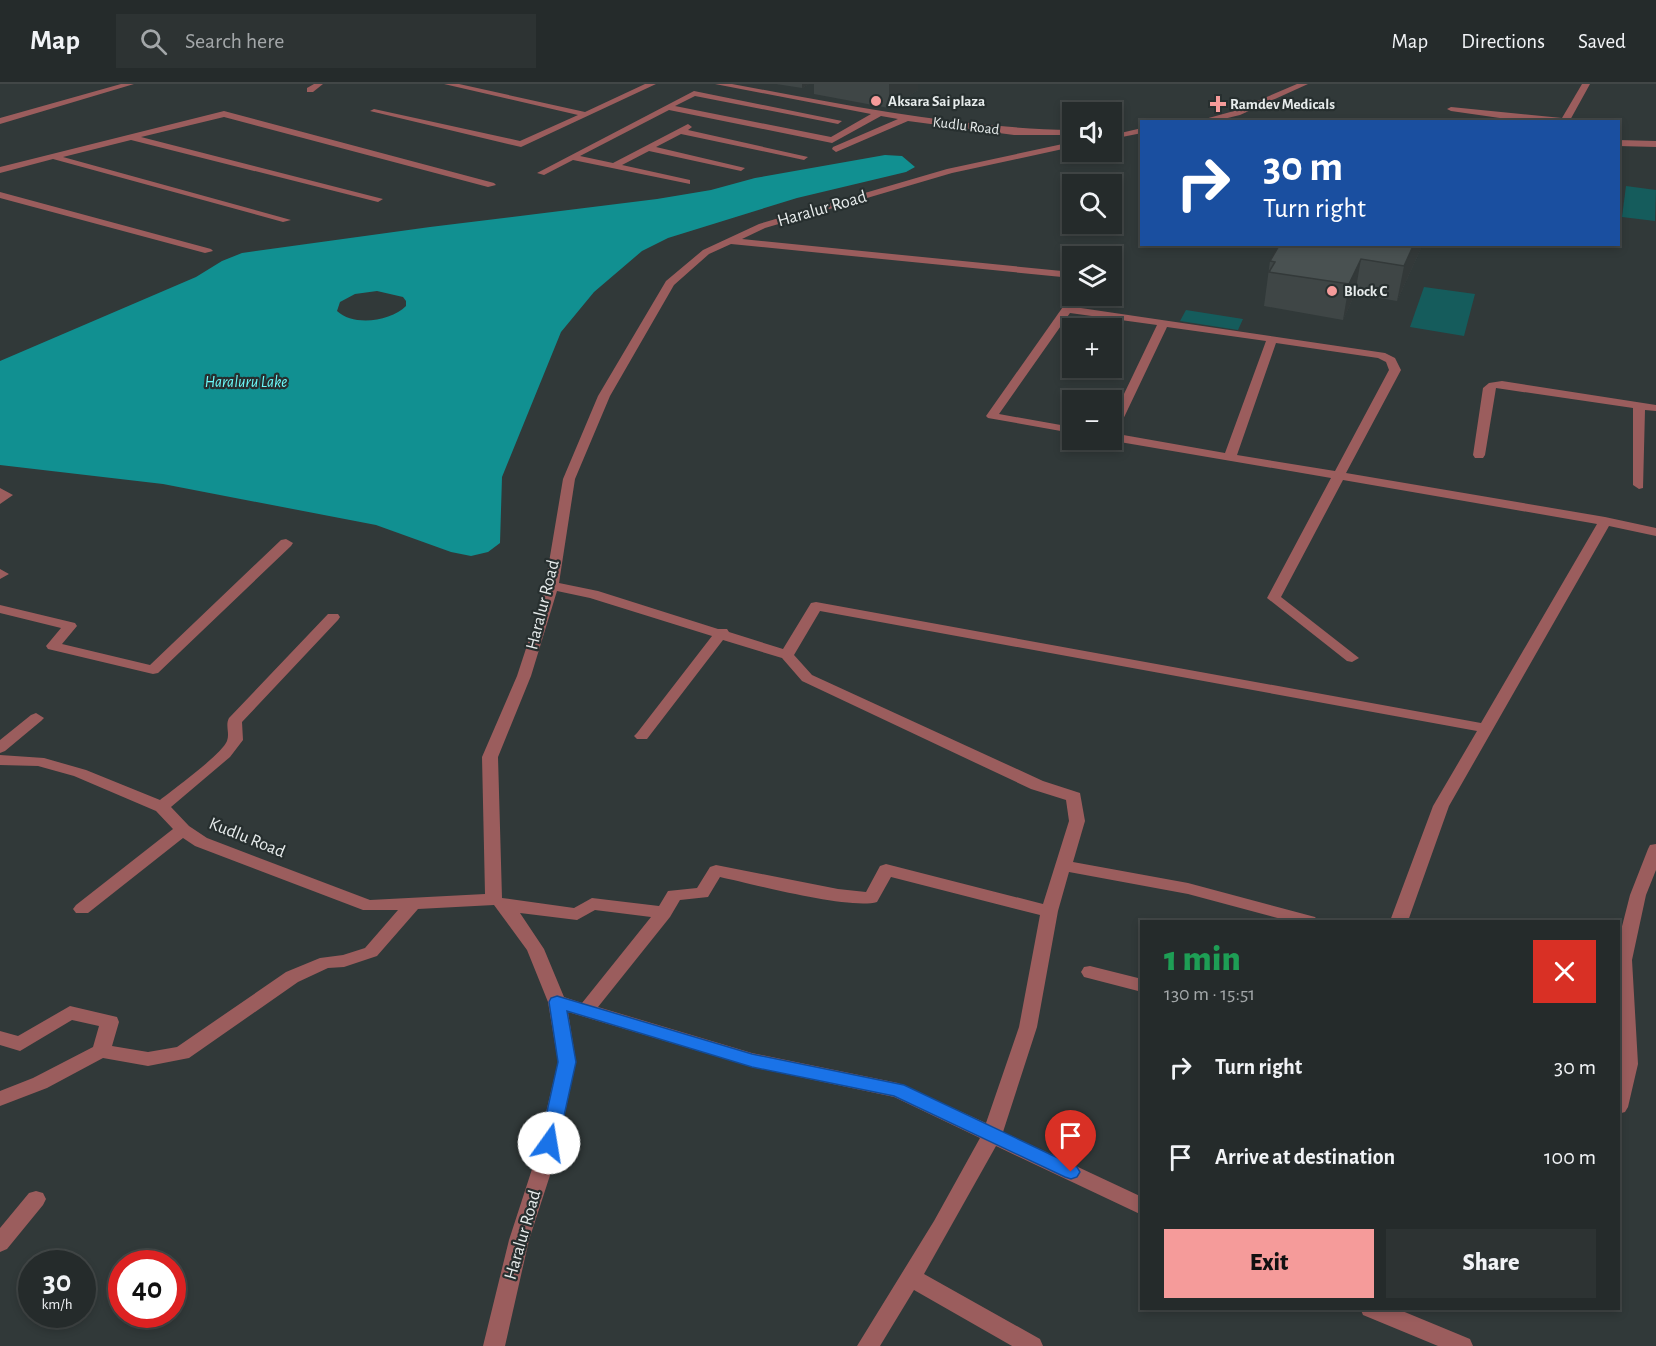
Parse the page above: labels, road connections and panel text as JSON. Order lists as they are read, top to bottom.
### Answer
{
  "streets": {
    "street": ["Kudlu Road", "Haralur Road"]
  },
  "crossings": [
    ["Kudlu Road", "Haralur Road"]
  ],
  "water": ["Haraluru Lake"],
  "places": {
    "other": ["Aksara Sai plaza", "Block C"],
    "health": ["Ramdev Medicals"]
  },
  "page": {
    "header": "Map",
    "search": "Search here",
    "nav": ["Map", "Directions", "Saved"],
    "map_buttons": ["+", "−"],
    "turn": ["30 m", "Turn right"],
    "heading": ["1 min", "130 m · 15:51"],
    "list": [
      {
        "name": "Turn right",
        "value": "30 m"
      },
      {
        "name": "Arrive at destination",
        "value": "100 m"
      }
    ],
    "buttons": ["Exit", "Share"],
    "speed": "30 km/h",
    "limit": "40"
  }
}
